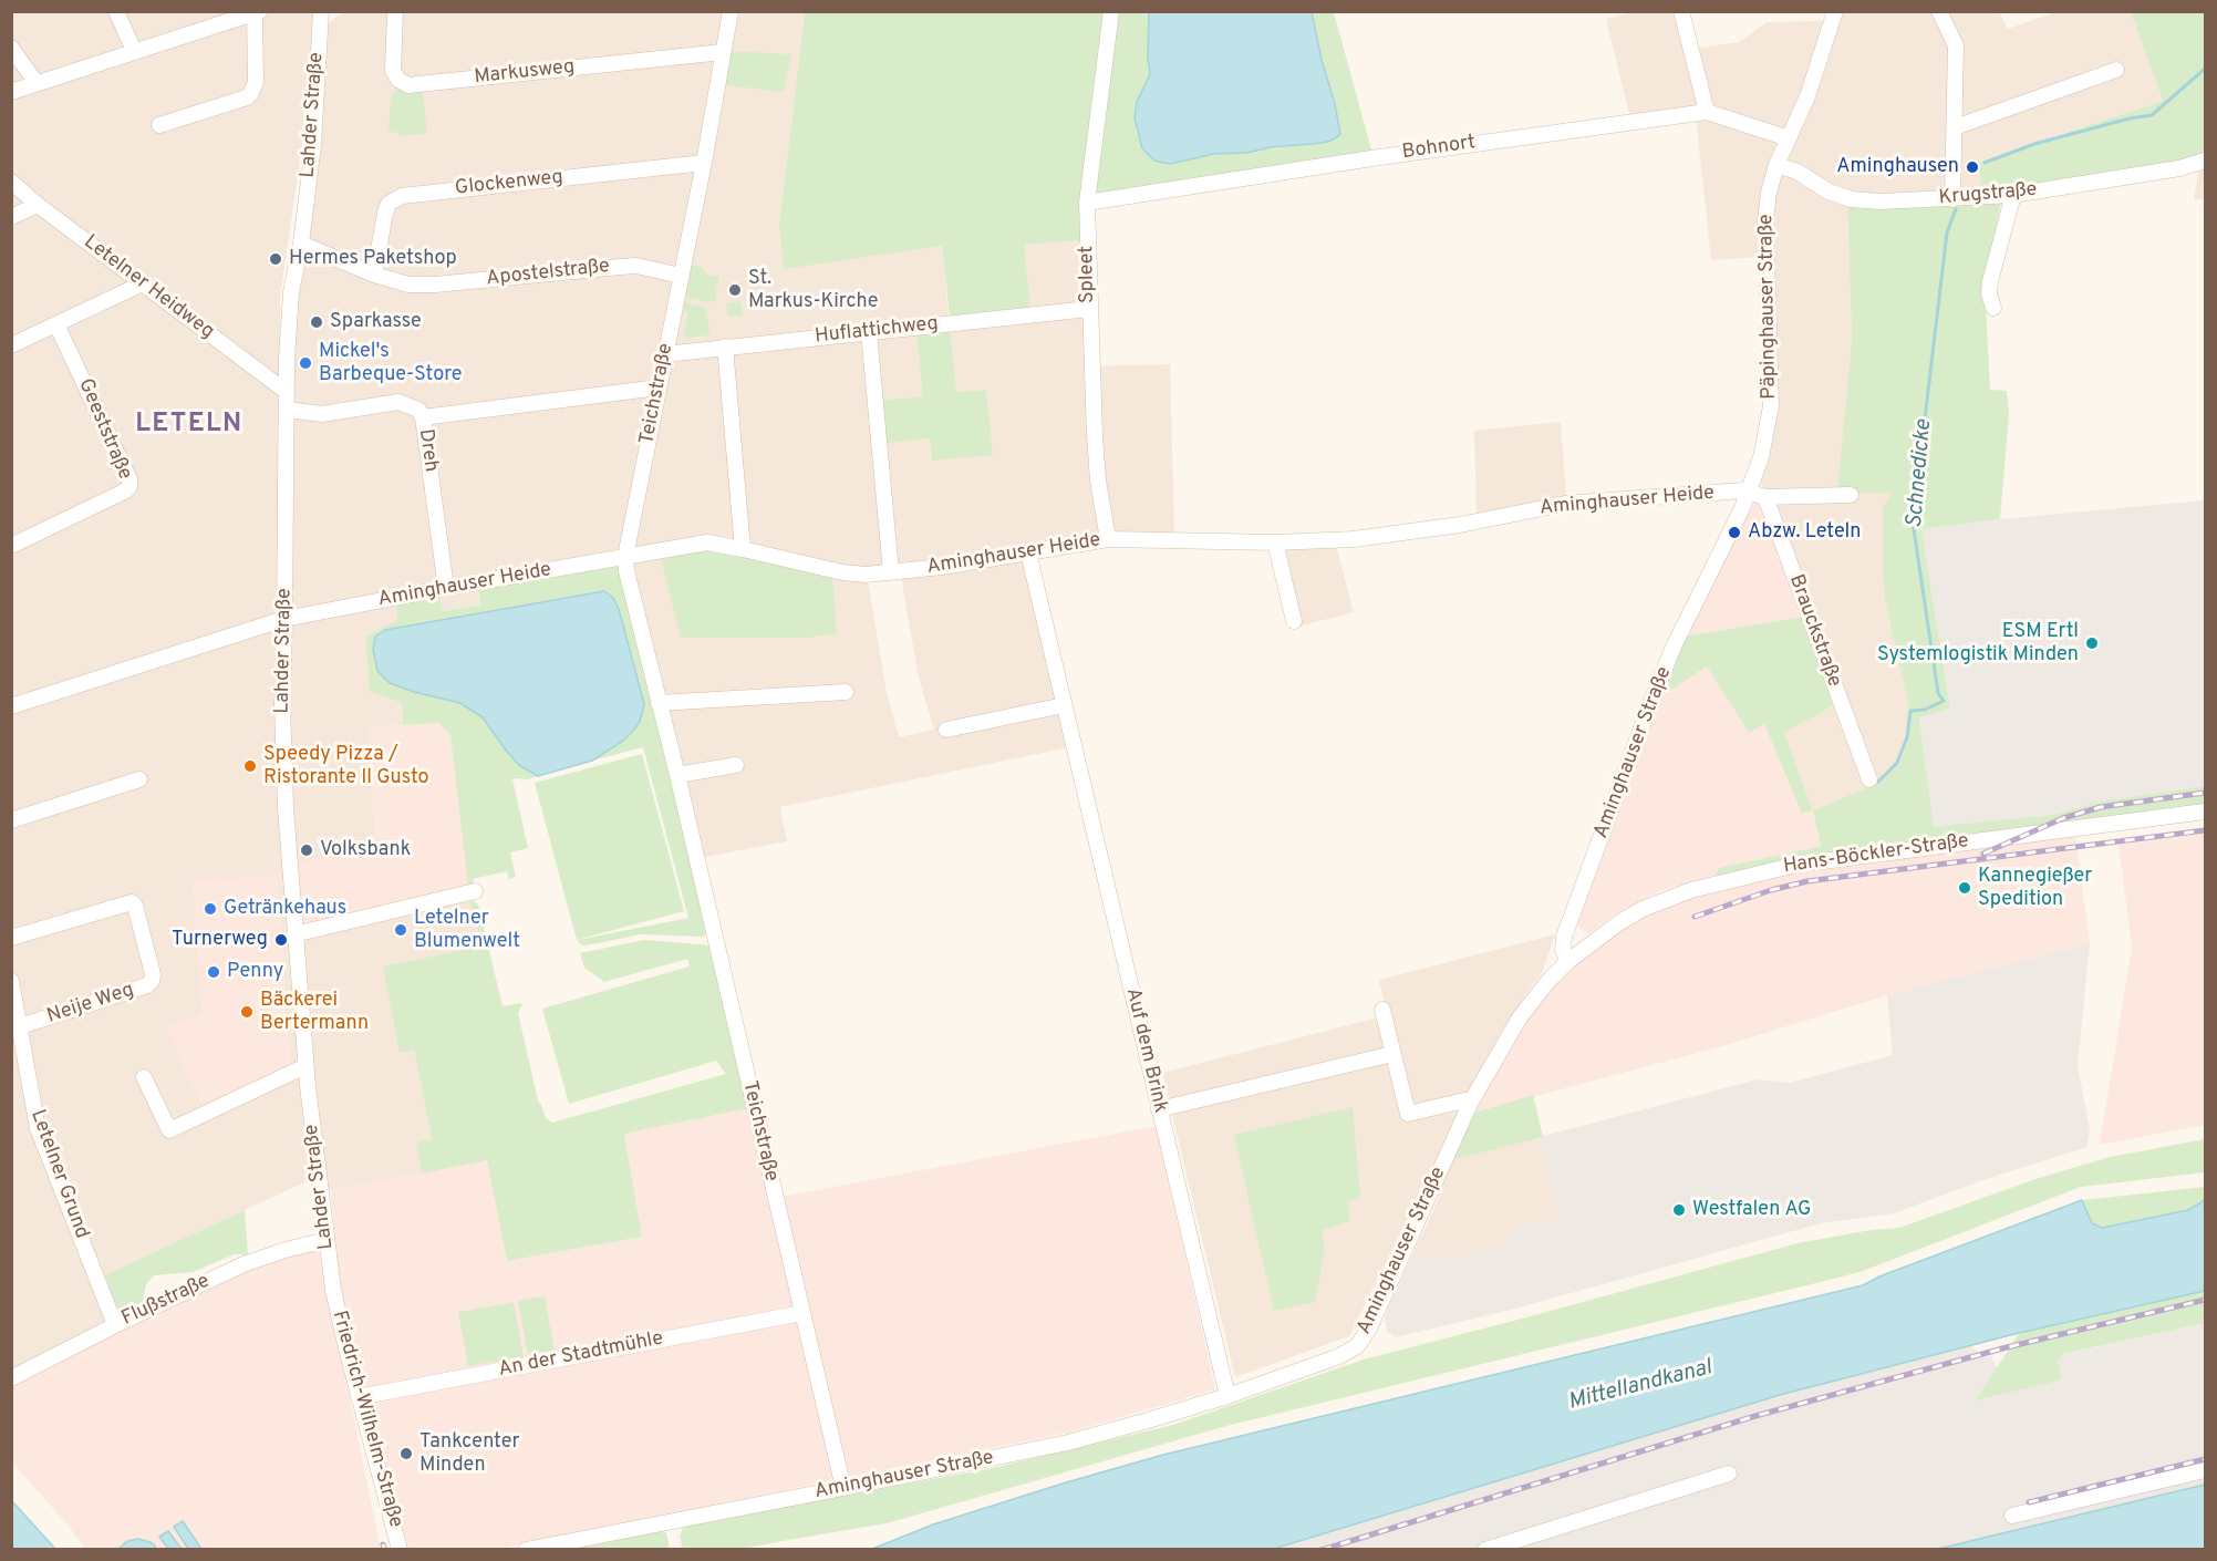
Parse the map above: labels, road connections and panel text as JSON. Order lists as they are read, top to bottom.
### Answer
{
  "streets": {
    "street": [
      "Markusweg",
      "Lahder Straße",
      "Bohnort",
      "Glockenweg",
      "Krugstraße",
      "Apostelstraße",
      "Spleet",
      "Letelner Heidweg",
      "Päpinghauser Straße",
      "Huflattichweg",
      "Teichstraße",
      "Geeststraße",
      "Dreh",
      "Aminghauser Heide",
      "Brauckstraße",
      "Aminghauser Straße",
      "Hans-Böckler-Straße",
      "Neije Weg",
      "Auf dem Brink",
      "Letelner Grund",
      "Flußstraße",
      "An der Stadtmühle",
      "Friedrich-Wilhelm-Straße"
    ]
  },
  "crossings": [
    ["Markusweg", "Teichstraße"],
    ["Lahder Straße", "Apostelstraße"],
    ["Lahder Straße", "Letelner Heidweg"],
    ["Lahder Straße", "Dreh"],
    ["Lahder Straße", "Aminghauser Heide"],
    ["Lahder Straße", "Flußstraße"],
    ["Lahder Straße", "Friedrich-Wilhelm-Straße"],
    ["Bohnort", "Spleet"],
    ["Bohnort", "Päpinghauser Straße"],
    ["Glockenweg", "Apostelstraße"],
    ["Glockenweg", "Teichstraße"],
    ["Krugstraße", "Päpinghauser Straße"],
    ["Apostelstraße", "Teichstraße"],
    ["Spleet", "Huflattichweg"],
    ["Spleet", "Aminghauser Heide"],
    ["Päpinghauser Straße", "Aminghauser Heide"],
    ["Päpinghauser Straße", "Aminghauser Straße"],
    ["Huflattichweg", "Teichstraße"],
    ["Teichstraße", "Aminghauser Heide"],
    ["Teichstraße", "Aminghauser Straße"],
    ["Teichstraße", "An der Stadtmühle"],
    ["Dreh", "Aminghauser Heide"],
    ["Aminghauser Heide", "Aminghauser Straße"],
    ["Aminghauser Heide", "Auf dem Brink"],
    ["Aminghauser Straße", "Hans-Böckler-Straße"],
    ["Aminghauser Straße", "Auf dem Brink"],
    ["Neije Weg", "Letelner Grund"],
    ["Letelner Grund", "Flußstraße"],
    ["An der Stadtmühle", "Friedrich-Wilhelm-Straße"]
  ],
  "districts": ["LETELN"],
  "water": ["Schnedicke", "Mittellandkanal"],
  "places": [
    "Aminghausen",
    "Hermes Paketshop",
    "St. Markus-Kirche",
    "Sparkasse",
    "Mickel's Barbeque-Store",
    "Abzw. Leteln",
    "ESM Ertl Systemlogistik Minden",
    "Speedy Pizza / Ristorante Il Gusto",
    "Volksbank",
    "Kannegießer Spedition",
    "Getränkehaus",
    "Letelner Blumenwelt",
    "Turnerweg",
    "Penny",
    "Bäckerei Bertermann",
    "Westfalen AG",
    "Tankcenter Minden"
  ]
}
